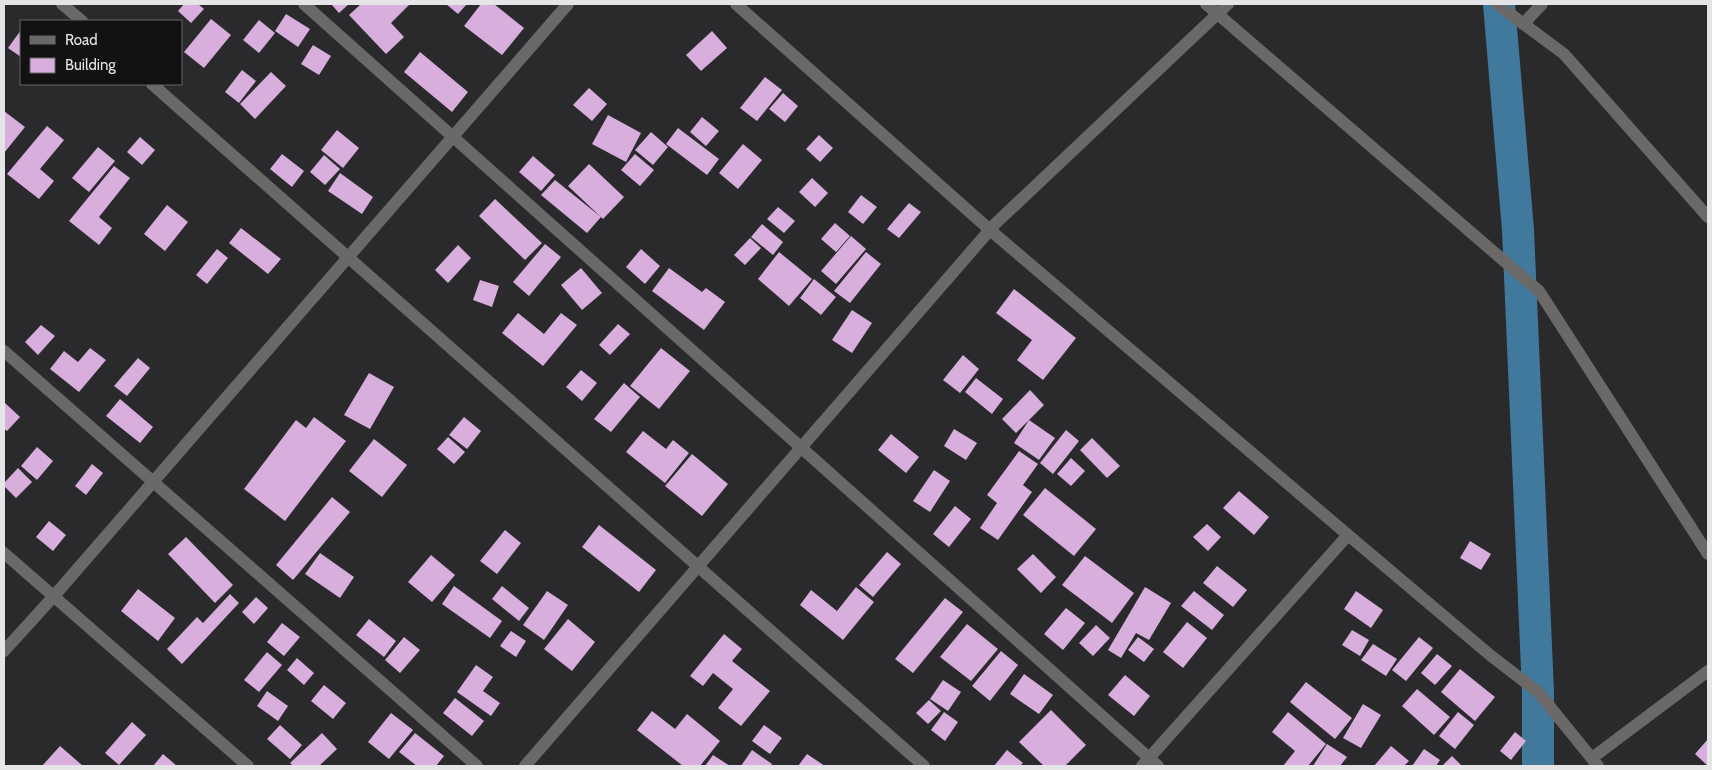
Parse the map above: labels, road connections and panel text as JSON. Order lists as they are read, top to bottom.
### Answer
{
  "legend": ["Road", "Building"]
}
